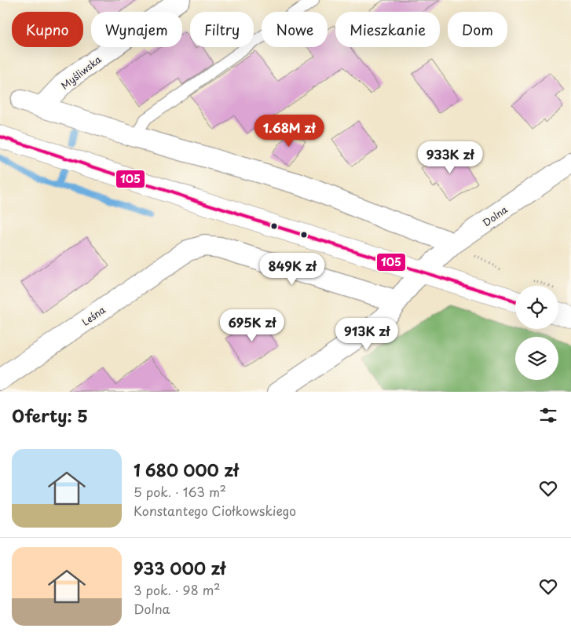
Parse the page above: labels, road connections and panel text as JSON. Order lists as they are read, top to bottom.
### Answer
{
  "streets": {
    "street": ["Myśliwska", "Dolna", "Leśna"]
  },
  "crossings": [
    ["Dolna", "Leśna"]
  ],
  "lines": ["transit line 105"],
  "page": {
    "chip": [
      "Kupno",
      "Wynajem",
      "Filtry",
      "Nowe",
      "Mieszkanie",
      "Dom"
    ],
    "price": [
      "1.68M zł",
      "933K zł",
      "849K zł",
      "695K zł",
      "913K zł"
    ],
    "heading": "Oferty: 5",
    "list": [
      {
        "name": "1 680 000 zł",
        "note": "5 pok. · 163 m² · Konstantego Ciołkowskiego"
      },
      {
        "name": "933 000 zł",
        "note": "3 pok. · 98 m² · Dolna"
      }
    ]
  }
}
